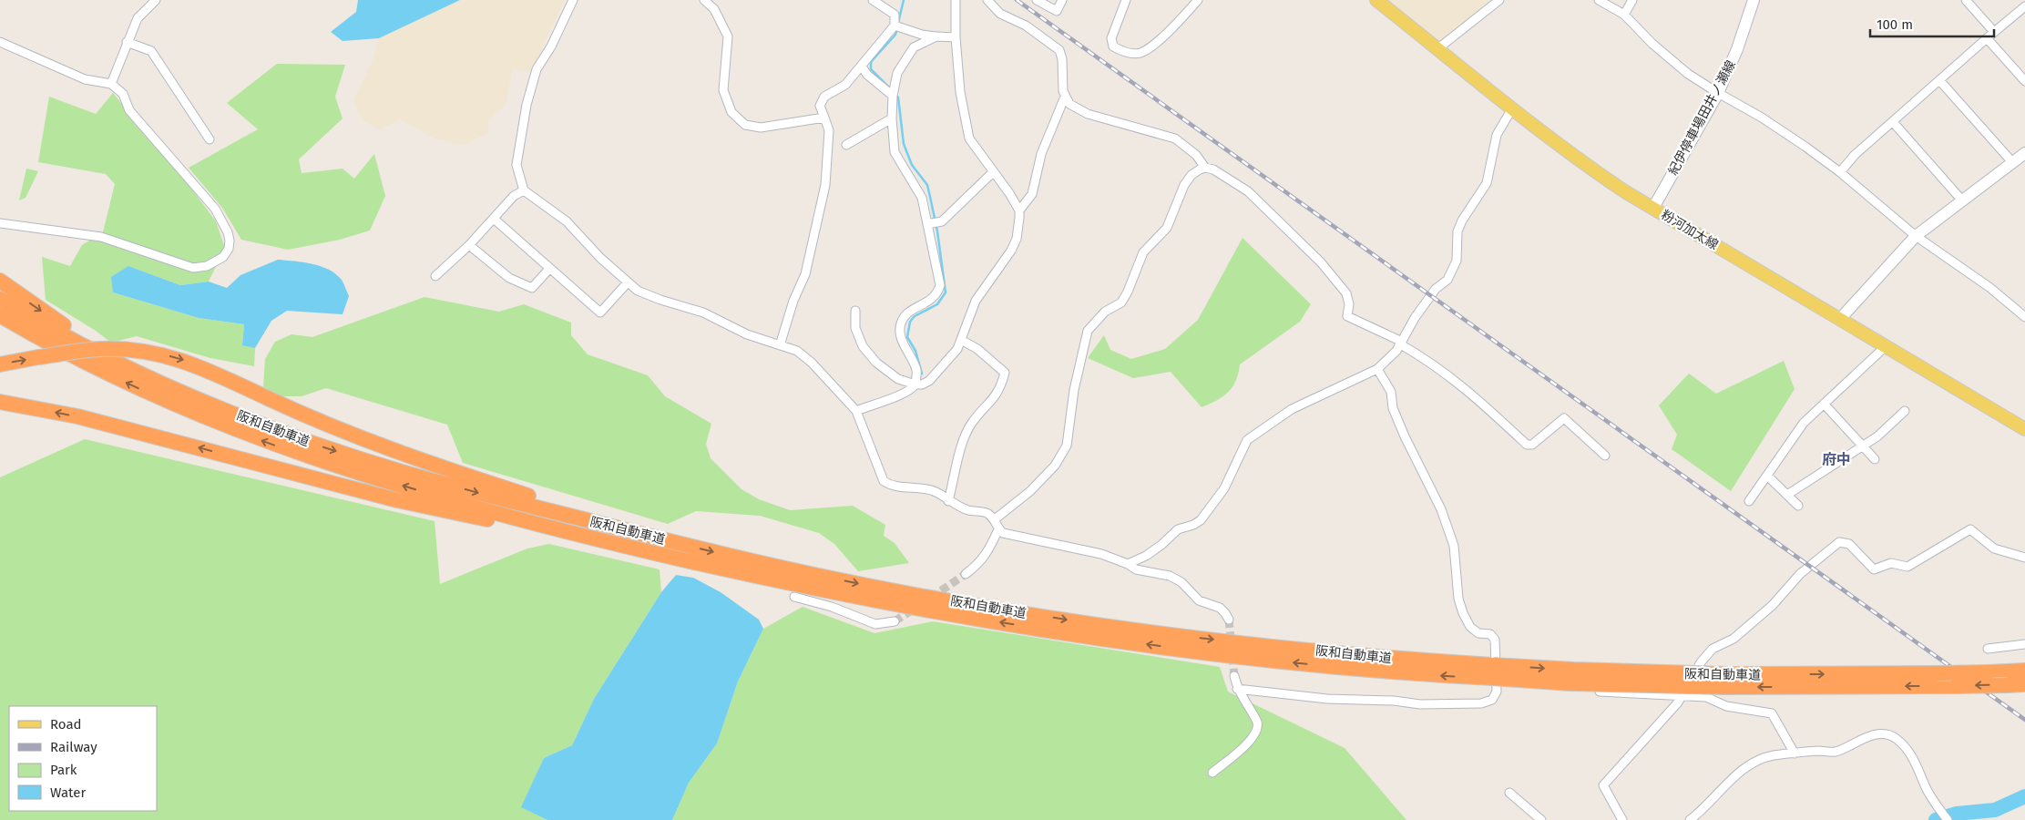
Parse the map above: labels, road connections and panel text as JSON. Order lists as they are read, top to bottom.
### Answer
{
  "streets": {
    "highway": ["阪和自動車道"],
    "main road": ["粉河加太線"],
    "street": ["紀伊停車場田井ノ瀬線"]
  },
  "crossings": [
    ["紀伊停車場田井ノ瀬線", "粉河加太線"]
  ],
  "districts": ["府中"],
  "legend": [
    "Road",
    "Railway",
    "Park",
    "Water"
  ],
  "scale_bar": "100 m"
}
